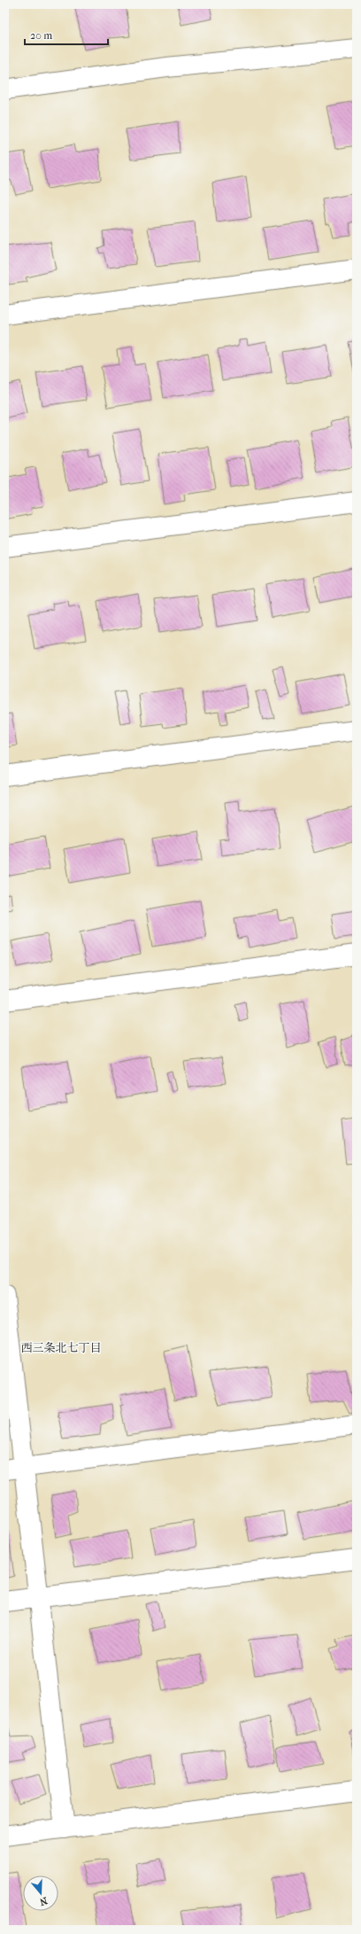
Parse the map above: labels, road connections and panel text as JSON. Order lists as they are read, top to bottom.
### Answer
{
  "districts": ["西三条北七丁目"],
  "scale_bar": "20 m",
  "north": "bottom"
}
